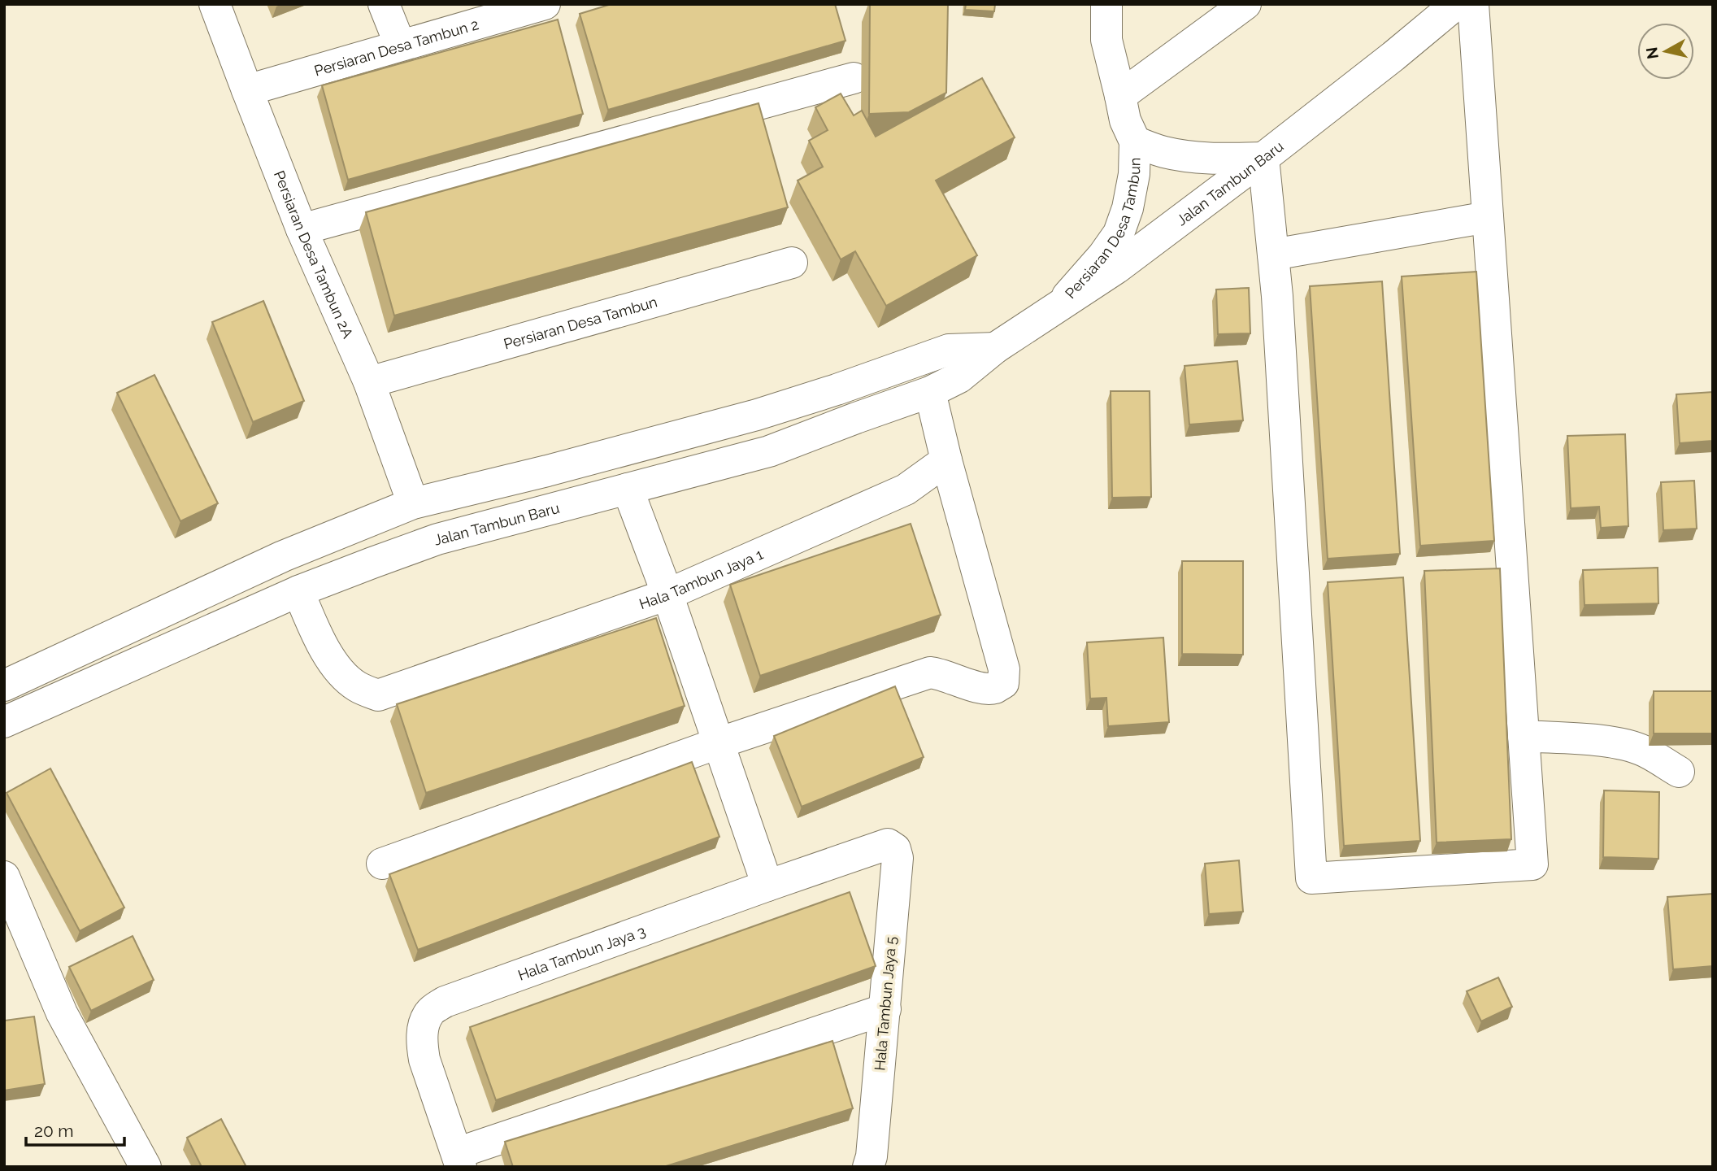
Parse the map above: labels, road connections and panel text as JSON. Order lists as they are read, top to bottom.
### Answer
{
  "streets": {
    "street": [
      "Persiaran Desa Tambun 2",
      "Jalan Tambun Baru",
      "Persiaran Desa Tambun",
      "Persiaran Desa Tambun 2A",
      "Hala Tambun Jaya 1",
      "Hala Tambun Jaya 3",
      "Hala Tambun Jaya 5"
    ]
  },
  "crossings": [
    ["Persiaran Desa Tambun 2", "Persiaran Desa Tambun 2A"],
    ["Jalan Tambun Baru", "Persiaran Desa Tambun"],
    ["Jalan Tambun Baru", "Hala Tambun Jaya 1"],
    ["Persiaran Desa Tambun", "Persiaran Desa Tambun 2A"],
    ["Hala Tambun Jaya 3", "Hala Tambun Jaya 5"]
  ],
  "scale_bar": "20 m",
  "north": "left"
}
